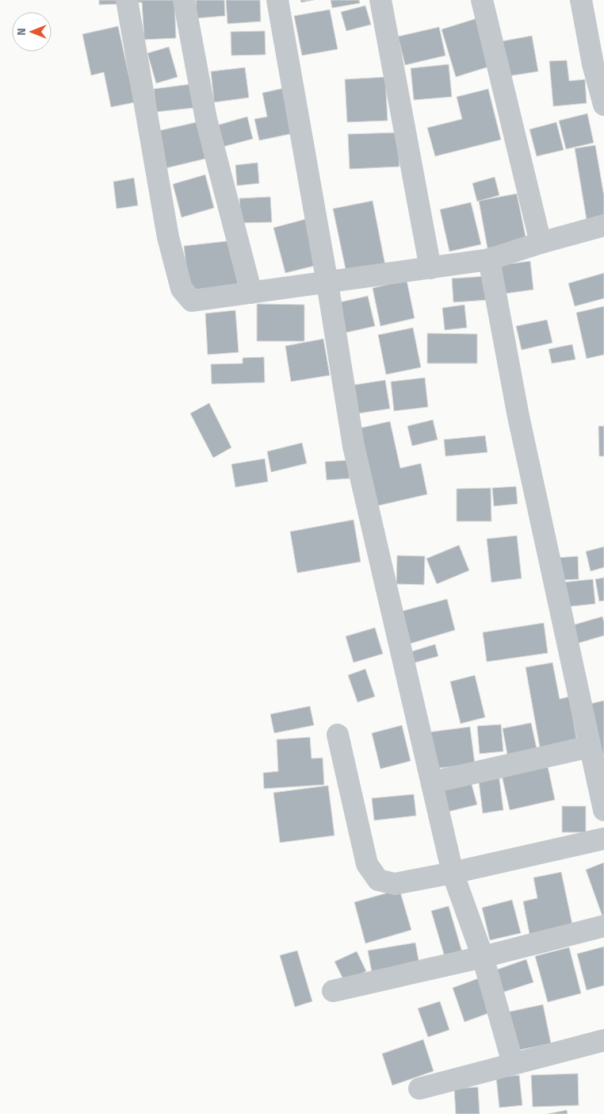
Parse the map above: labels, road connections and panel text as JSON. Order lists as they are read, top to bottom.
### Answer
{
  "north": "left"
}
